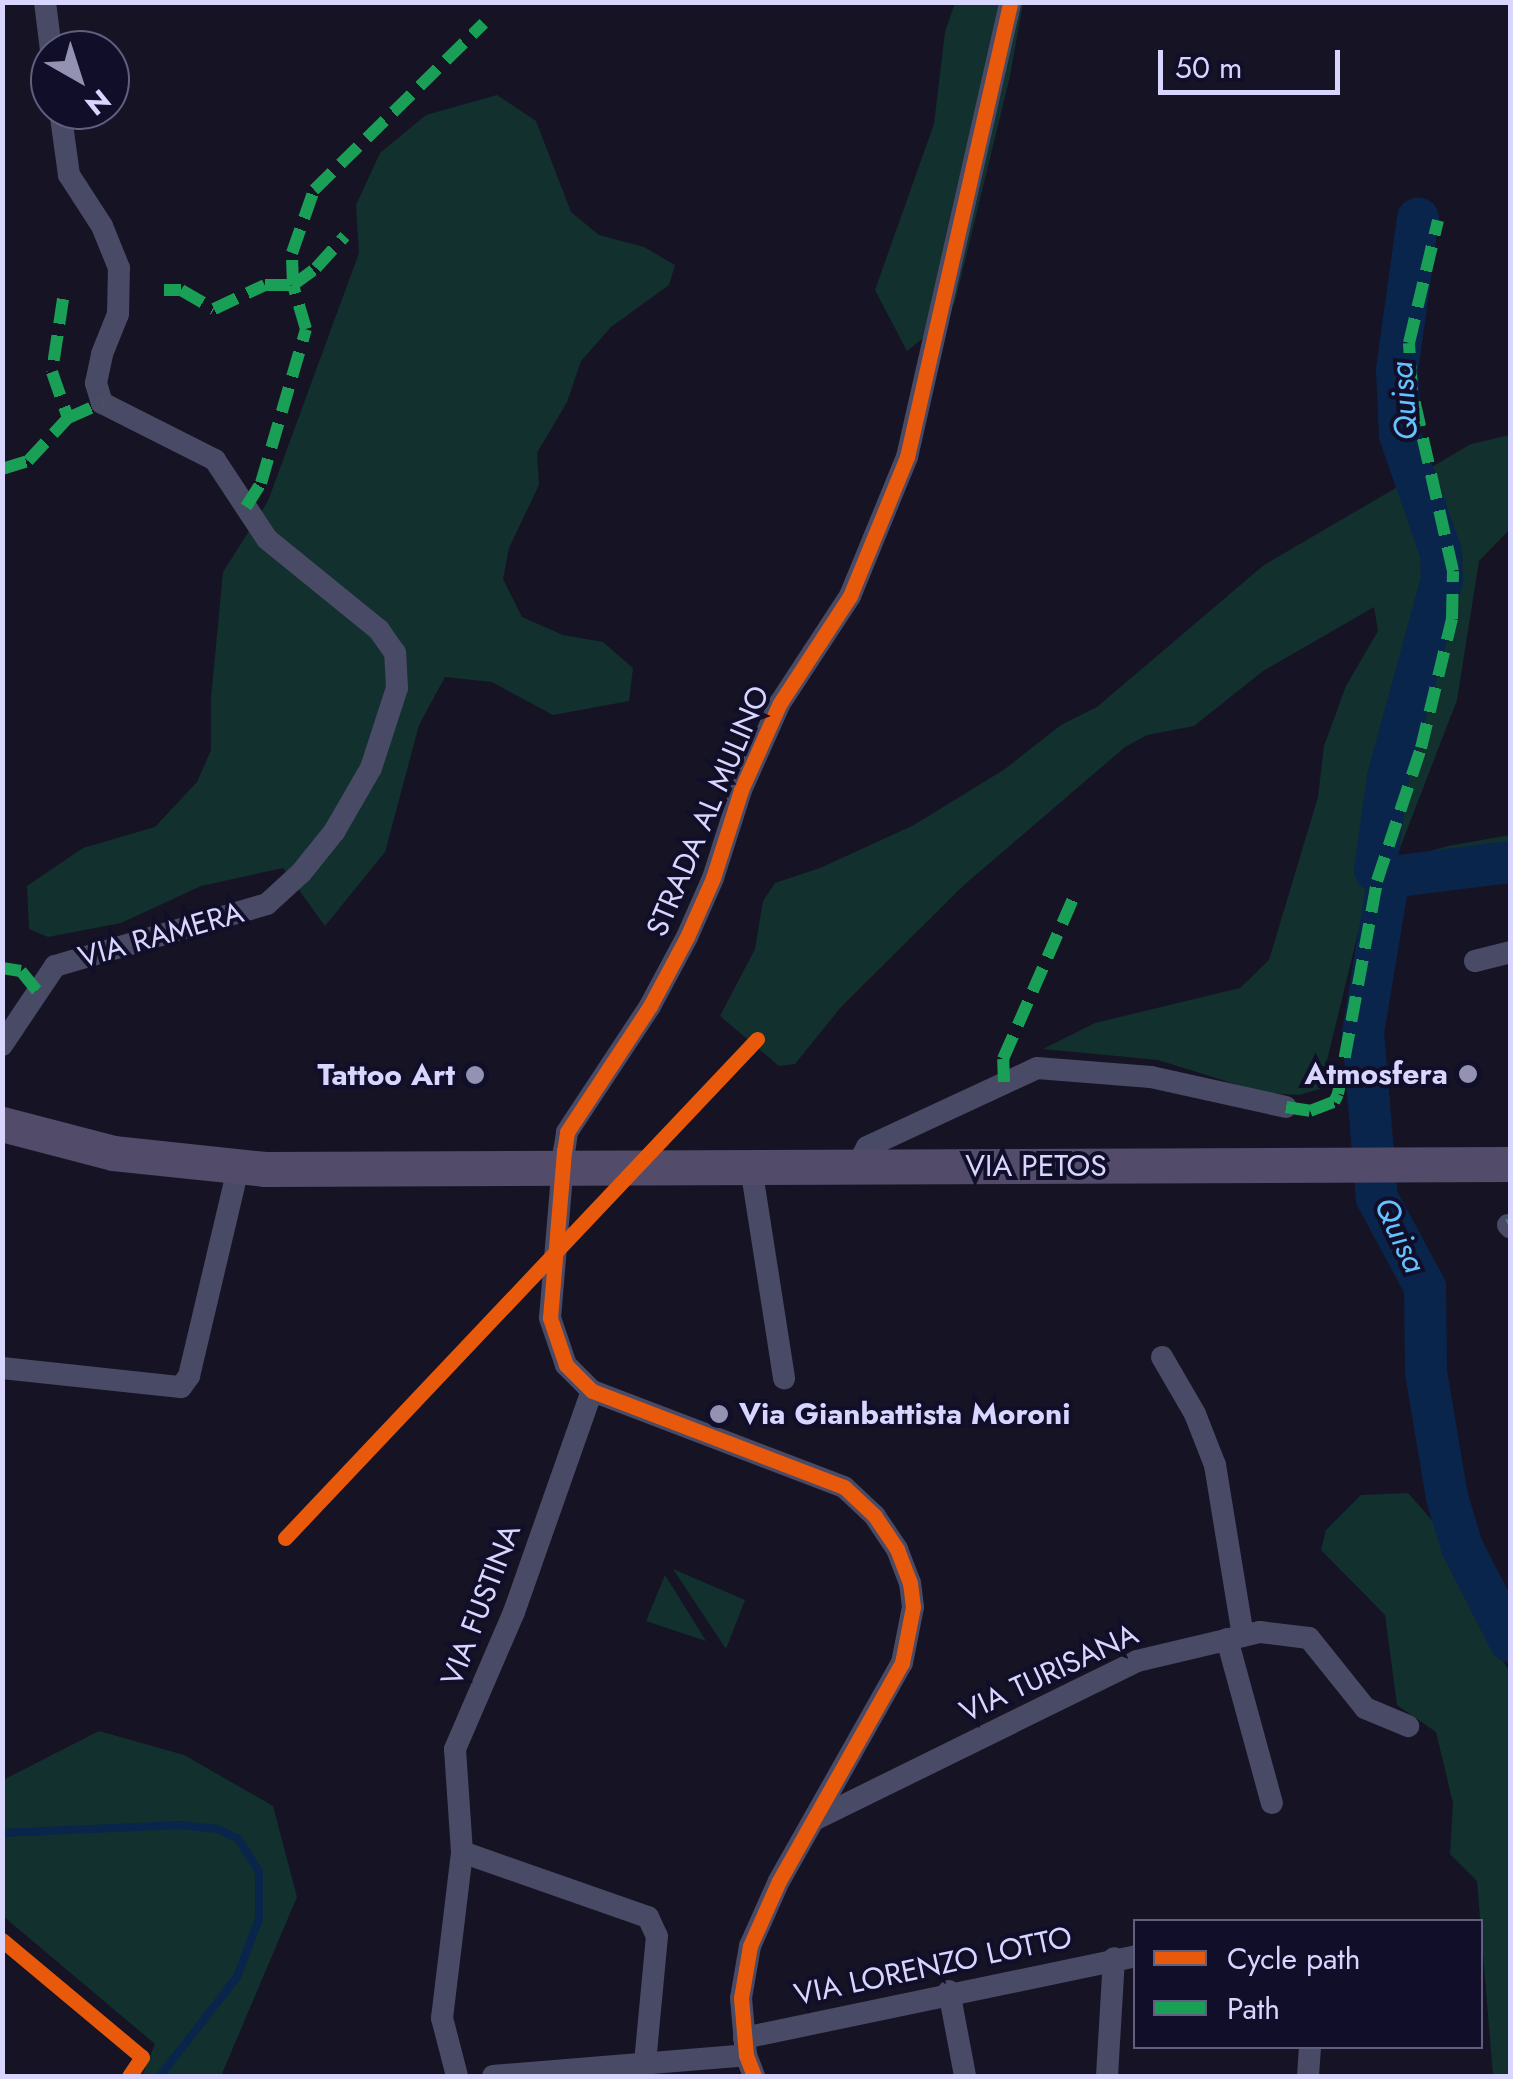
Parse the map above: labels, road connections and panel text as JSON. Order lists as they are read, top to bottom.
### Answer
{
  "streets": {
    "main road": ["VIA PETOS"],
    "street": [
      "STRADA AL MULINO",
      "VIA RAMERA",
      "VIA FUSTINA",
      "VIA TURISANA",
      "VIA LORENZO LOTTO"
    ]
  },
  "crossings": [
    ["STRADA AL MULINO", "VIA PETOS"]
  ],
  "water": ["Quisa"],
  "places": ["Atmosfera", "Tattoo Art", "Via Gianbattista Moroni"],
  "legend": ["Cycle path", "Path"],
  "scale_bar": "50 m",
  "north": "bottom right"
}
